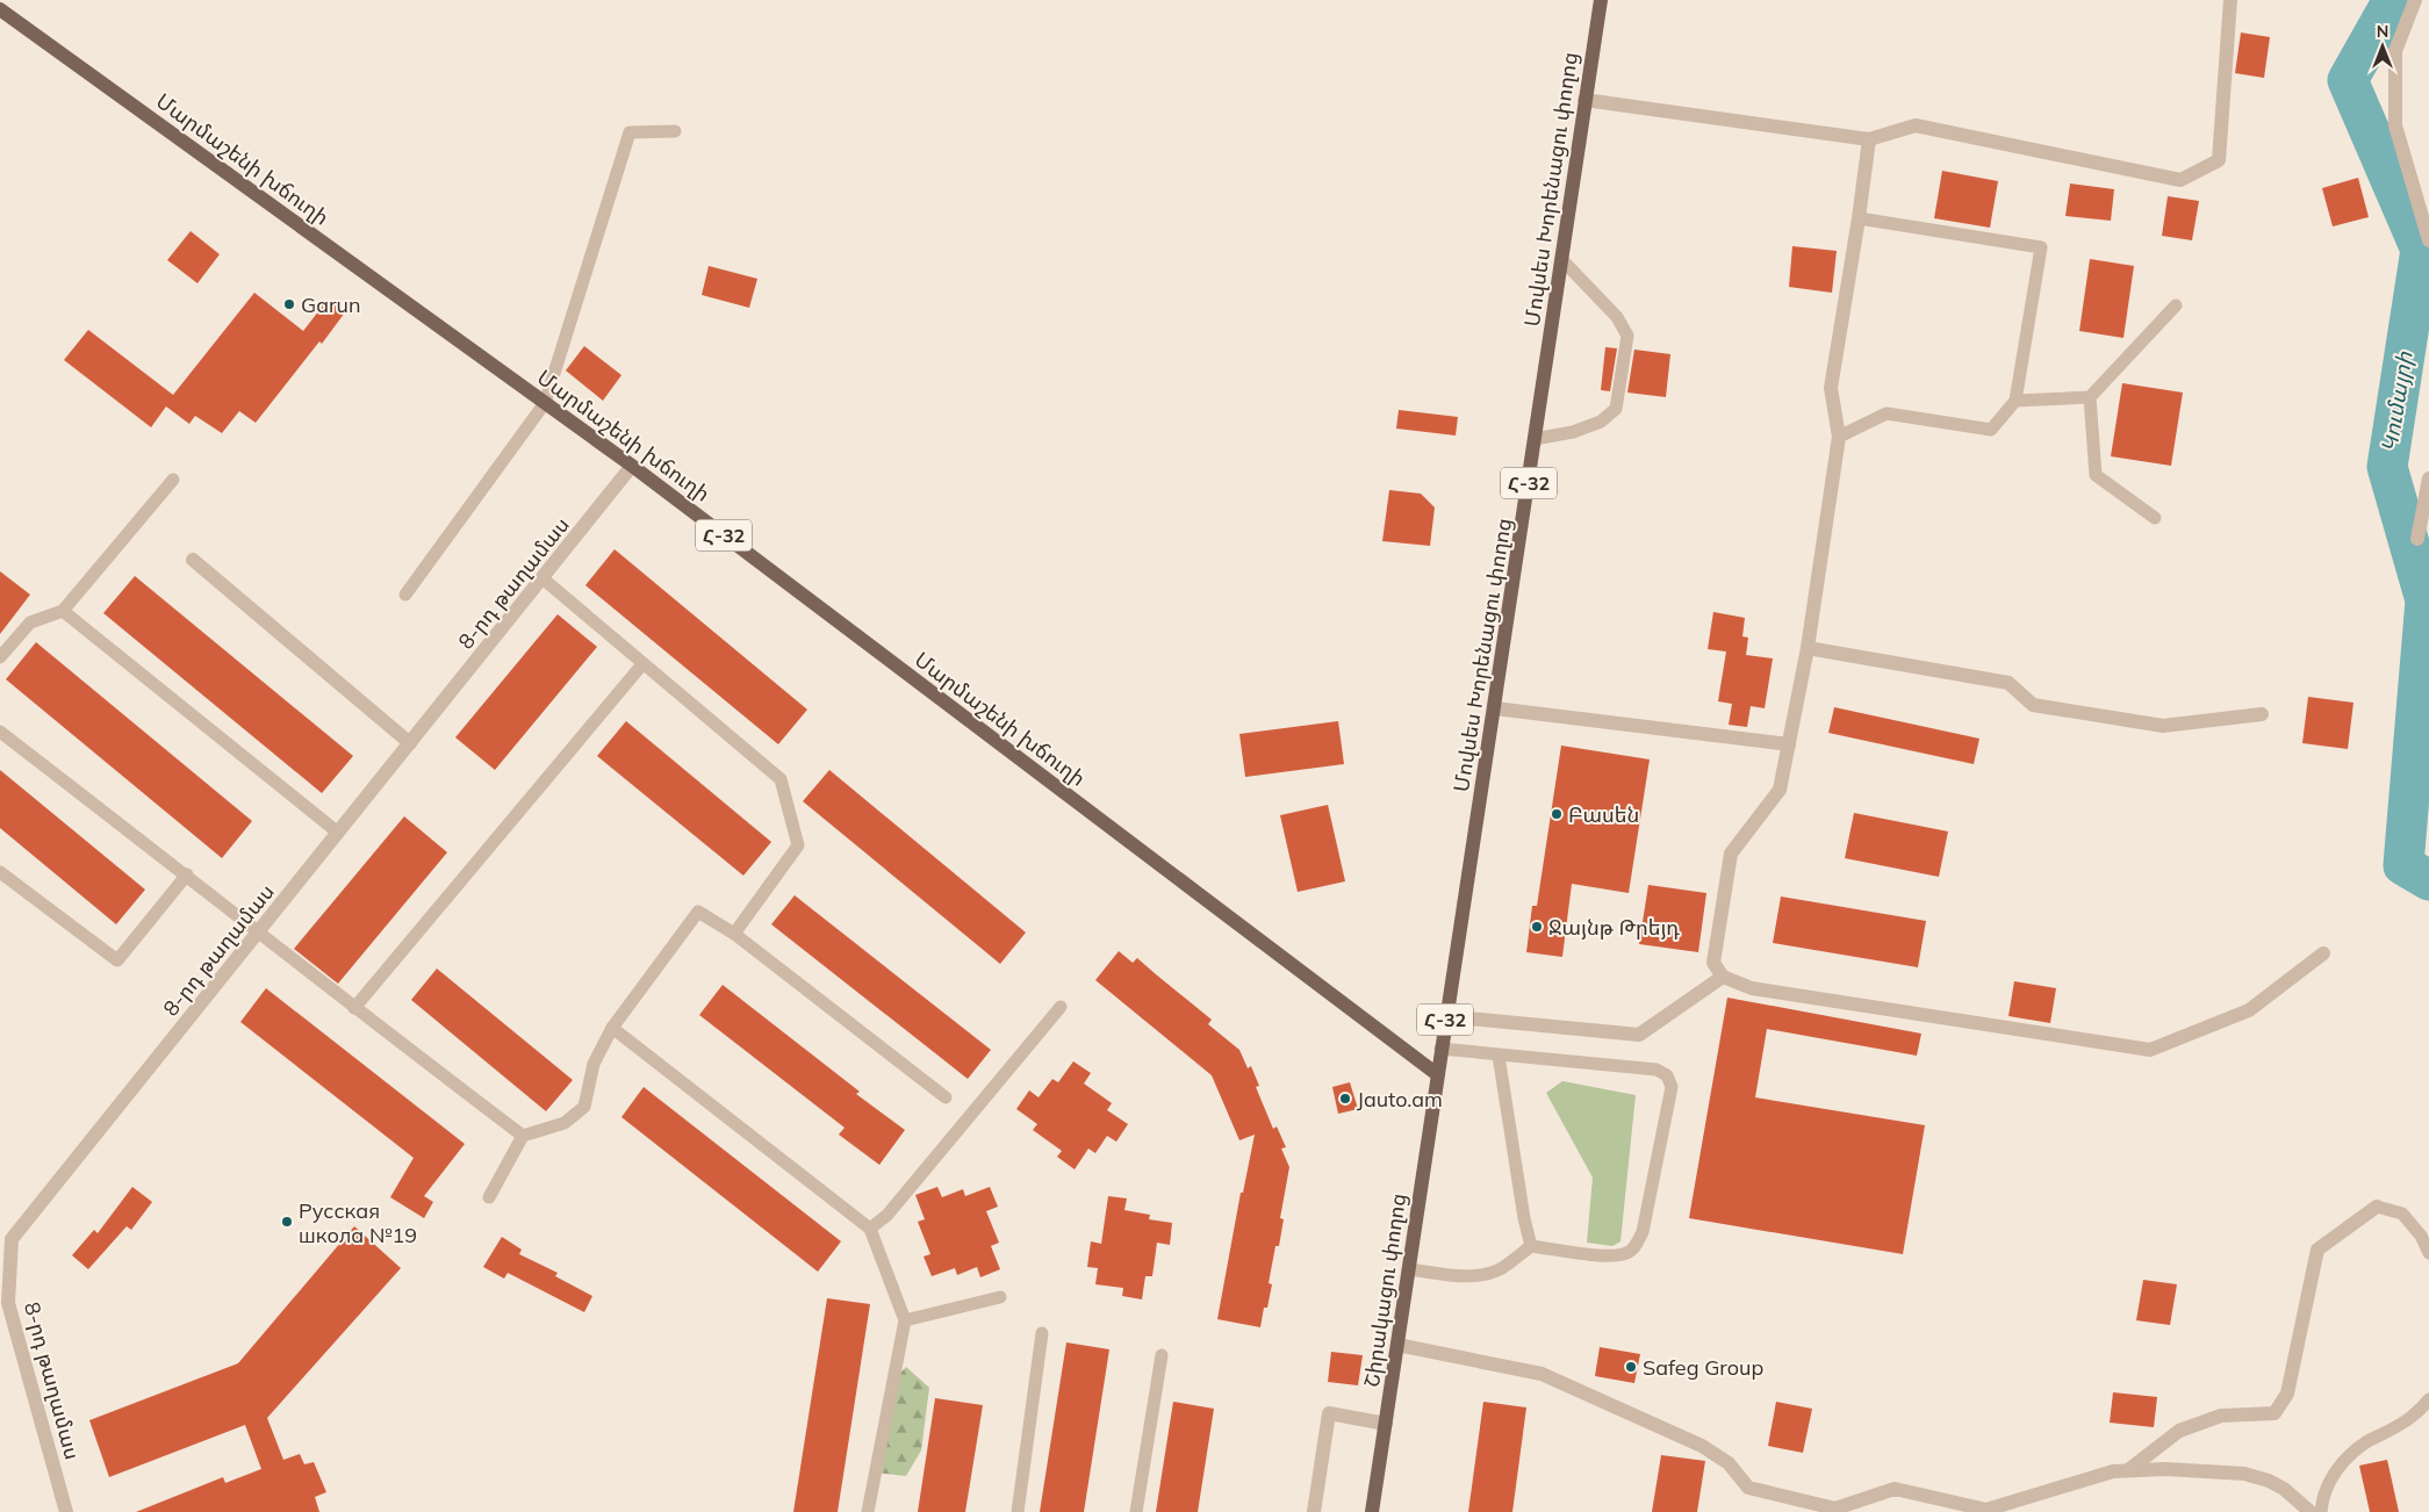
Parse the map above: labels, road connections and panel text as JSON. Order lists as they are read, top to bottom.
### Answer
{
  "streets": {
    "main road": [
      "Մարմաշենի խճուղի",
      "Մովսես Խորենացու փողոց",
      "Հ-32",
      "Շիրակացու փողոց"
    ],
    "street": ["8-րդ թաղամաս"]
  },
  "crossings": [
    ["Մարմաշենի խճուղի", "Մովսես Խորենացու փողոց"],
    ["Մարմաշենի խճուղի", "8-րդ թաղամաս"],
    ["Մարմաշենի խճուղի", "Շիրակացու փողոց"],
    ["Մովսես Խորենացու փողոց", "Շիրակացու փողոց"]
  ],
  "water": ["Կումայրի"],
  "places": [
    "Garun",
    "Բասեն",
    "Ջայնթ Թրեյդ",
    "Jauto.am",
    "Русская школа №19",
    "Safeg Group"
  ],
  "north": "top"
}
